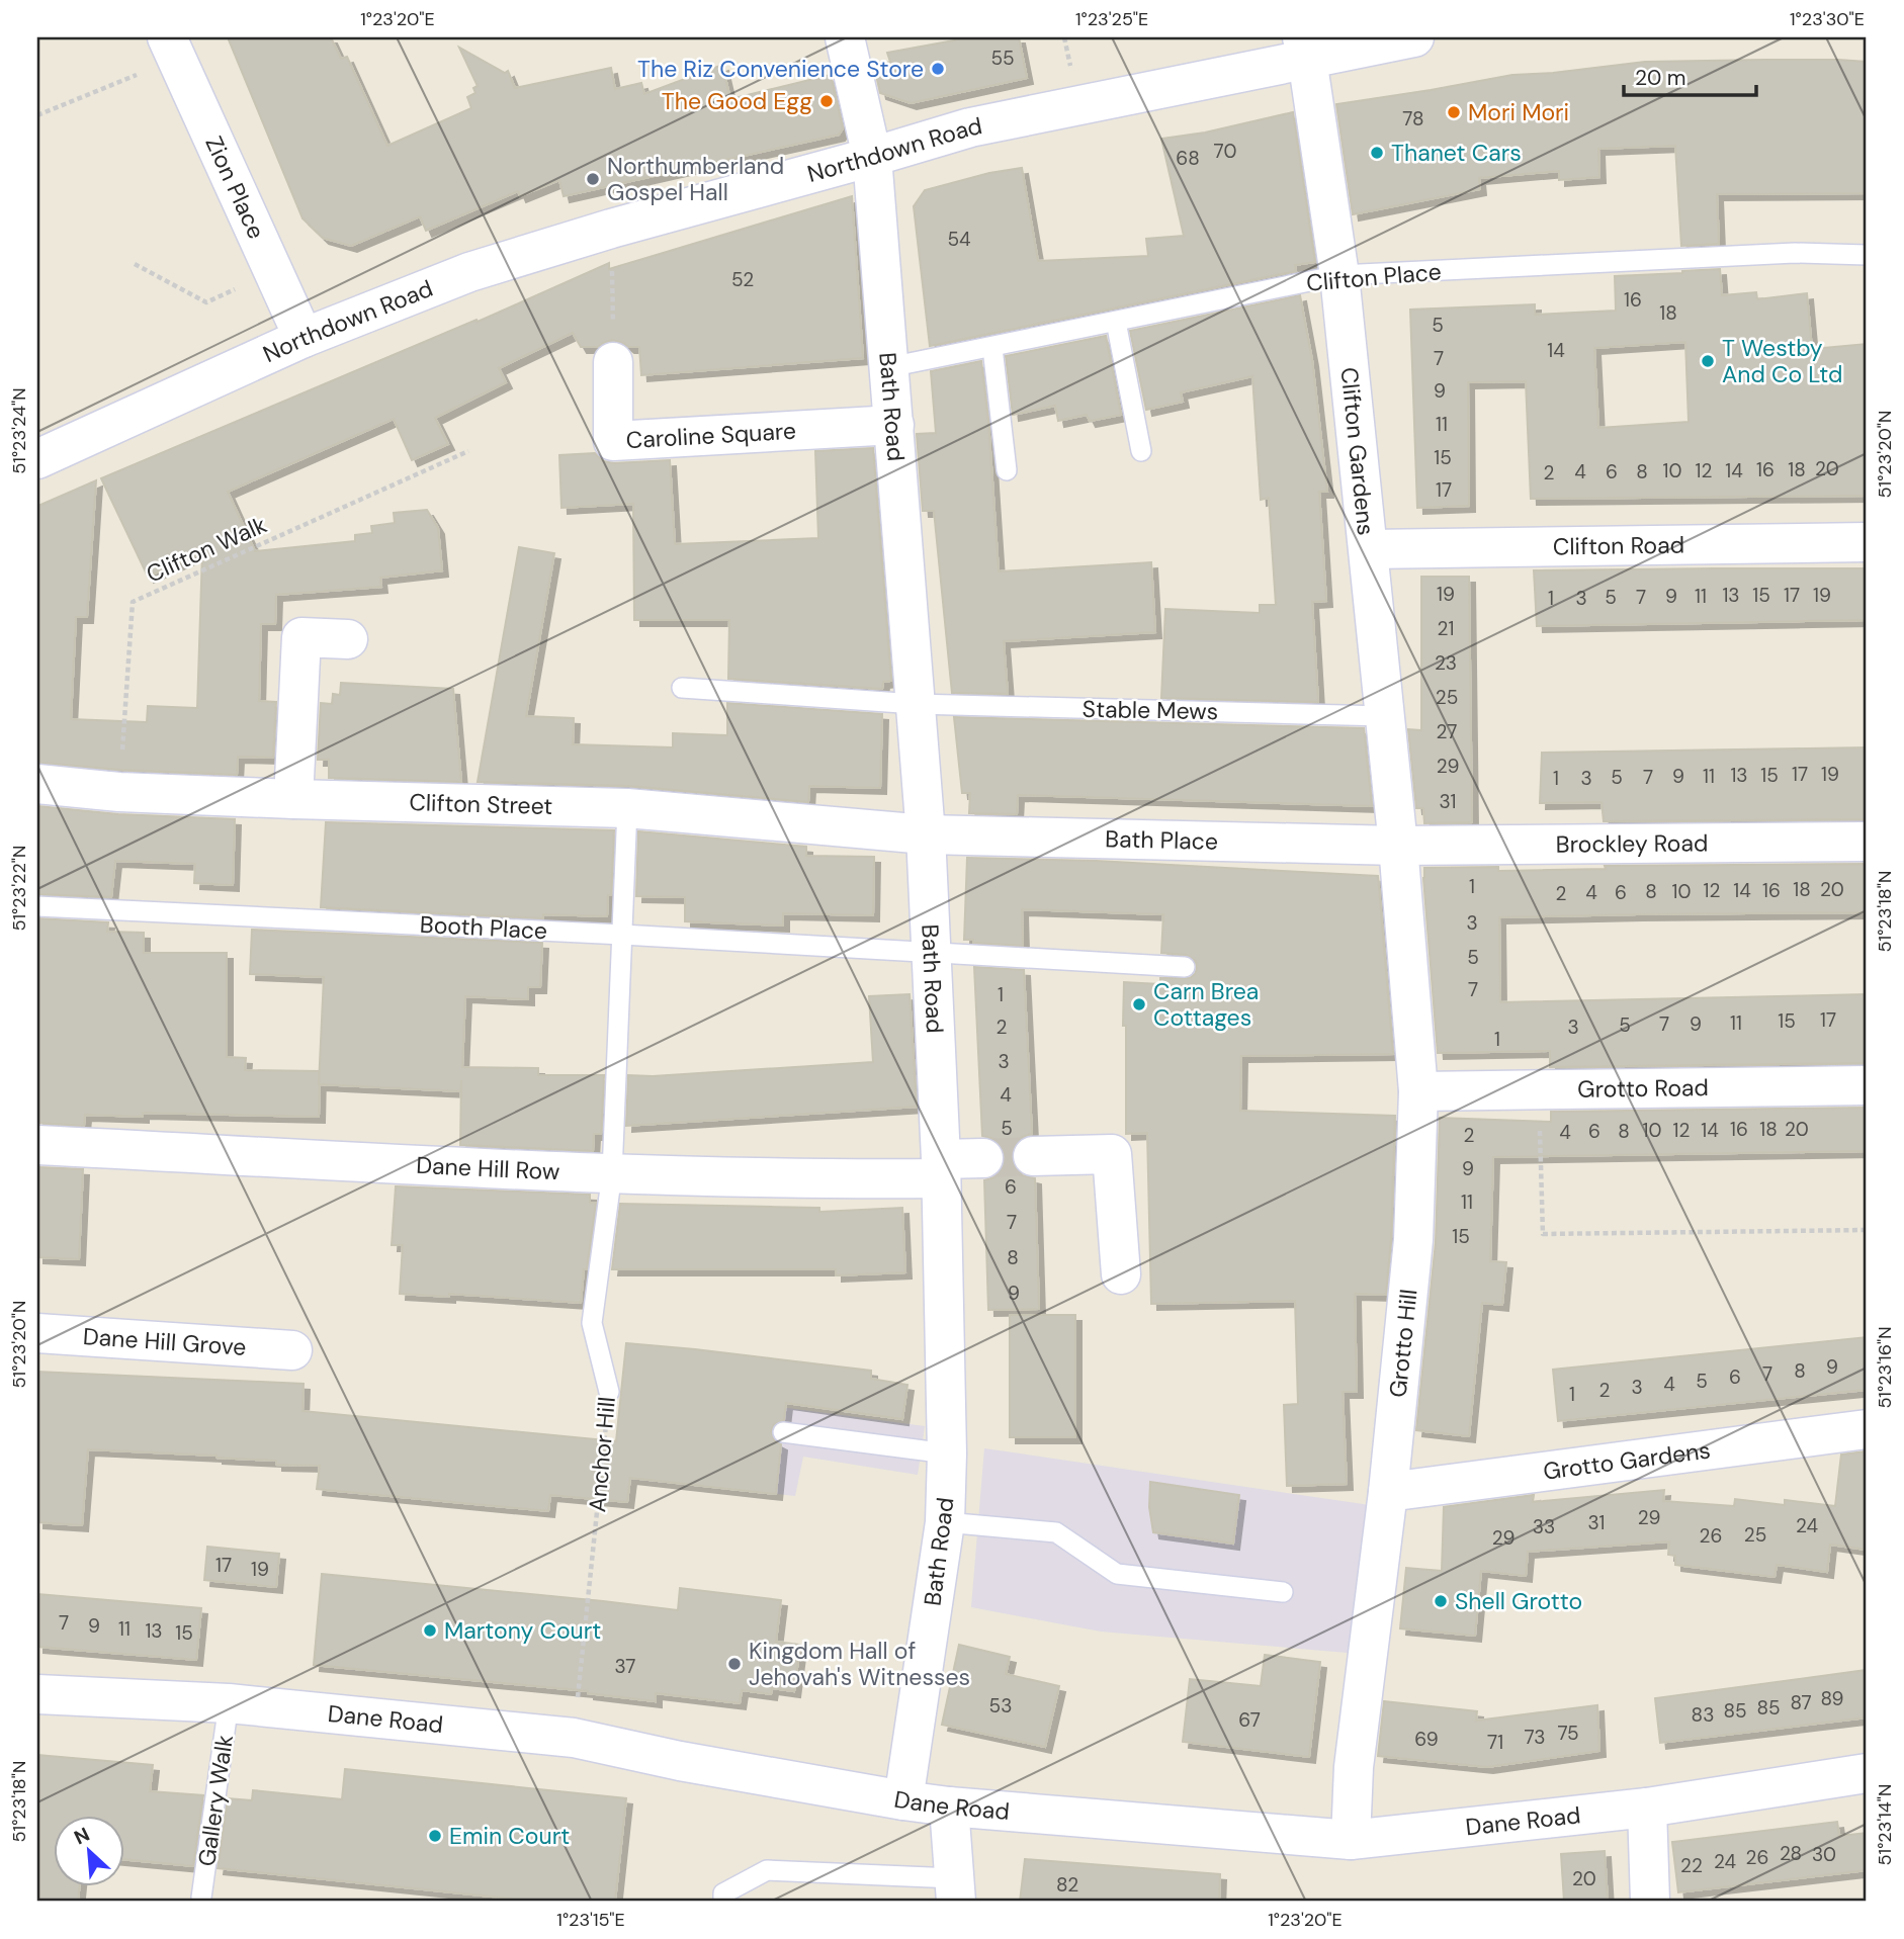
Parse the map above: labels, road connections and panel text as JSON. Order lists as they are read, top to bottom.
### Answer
{
  "streets": {
    "street": [
      "Northdown Road",
      "Zion Place",
      "Bath Road",
      "Caroline Square",
      "Clifton Gardens",
      "Clifton Road",
      "Clifton Street",
      "Bath Place",
      "Brockley Road",
      "Grotto Road",
      "Dane Hill Row",
      "Dane Hill Grove",
      "Grotto Hill",
      "Grotto Gardens",
      "Dane Road"
    ],
    "lane": [
      "Clifton Place",
      "Stable Mews",
      "Booth Place",
      "Anchor Hill",
      "Gallery Walk"
    ],
    "path": ["Clifton Walk"]
  },
  "crossings": [
    ["Northdown Road", "Zion Place"],
    ["Northdown Road", "Bath Road"],
    ["Northdown Road", "Clifton Gardens"],
    ["Clifton Place", "Bath Road"],
    ["Clifton Place", "Clifton Gardens"],
    ["Bath Road", "Caroline Square"],
    ["Bath Road", "Stable Mews"],
    ["Bath Road", "Clifton Street"],
    ["Bath Road", "Bath Place"],
    ["Bath Road", "Booth Place"],
    ["Bath Road", "Dane Hill Row"],
    ["Bath Road", "Dane Road"],
    ["Clifton Gardens", "Clifton Road"],
    ["Clifton Gardens", "Stable Mews"],
    ["Clifton Gardens", "Bath Place"],
    ["Clifton Gardens", "Brockley Road"],
    ["Clifton Gardens", "Grotto Hill"],
    ["Clifton Walk", "Clifton Street"],
    ["Clifton Street", "Bath Place"],
    ["Clifton Street", "Anchor Hill"],
    ["Bath Place", "Brockley Road"],
    ["Bath Place", "Grotto Hill"],
    ["Brockley Road", "Grotto Hill"],
    ["Booth Place", "Anchor Hill"],
    ["Grotto Road", "Grotto Hill"],
    ["Dane Hill Row", "Anchor Hill"],
    ["Grotto Hill", "Grotto Gardens"],
    ["Grotto Hill", "Dane Road"],
    ["Anchor Hill", "Dane Road"],
    ["Dane Road", "Gallery Walk"]
  ],
  "places": [
    "The Riz Convenience Store",
    "The Good Egg",
    "Mori Mori",
    "Thanet Cars",
    "Northumberland Gospel Hall",
    "T Westby And Co Ltd",
    "Carn Brea Cottages",
    "Shell Grotto",
    "Martony Court",
    "Kingdom Hall of Jehovah's Witnesses",
    "Emin Court"
  ],
  "house_numbers": [
    "55",
    "78",
    "70",
    "68",
    "54",
    "52",
    "16",
    "18",
    "5",
    "14",
    "7",
    "9",
    "11",
    "15",
    "20",
    "16",
    "18",
    "10",
    "12",
    "14",
    "4",
    "6",
    "8",
    "2",
    "17",
    "19",
    "13",
    "15",
    "17",
    "19",
    "9",
    "11",
    "5",
    "7",
    "1",
    "3",
    "21",
    "23",
    "25",
    "27",
    "29",
    "17",
    "19",
    "13",
    "15",
    "9",
    "11",
    "5",
    "7",
    "1",
    "3",
    "31",
    "1",
    "18",
    "20",
    "12",
    "14",
    "16",
    "8",
    "10",
    "4",
    "6",
    "2",
    "3",
    "5",
    "7",
    "1",
    "17",
    "15",
    "11",
    "7",
    "9",
    "5",
    "2",
    "3",
    "1",
    "3",
    "4",
    "5",
    "16",
    "18",
    "20",
    "10",
    "12",
    "14",
    "6",
    "8",
    "4",
    "2",
    "9",
    "6",
    "11",
    "7",
    "15",
    "8",
    "9",
    "9",
    "8",
    "7",
    "6",
    "5",
    "4",
    "3",
    "2",
    "1",
    "29",
    "31",
    "24",
    "33",
    "25",
    "26",
    "29",
    "17",
    "19",
    "7",
    "9",
    "11",
    "13",
    "15",
    "37",
    "89",
    "87",
    "53",
    "85",
    "85",
    "83",
    "67",
    "75",
    "73",
    "69",
    "71",
    "28",
    "30",
    "26",
    "24",
    "22",
    "20",
    "82"
  ],
  "scale_bar": "20 m",
  "north": "top left",
  "coordinates": [
    "1°23'20\"E",
    "1°23'25\"E",
    "1°23'30\"E",
    "51°23'24\"N",
    "51°23'20\"N",
    "51°23'22\"N",
    "51°23'18\"N",
    "51°23'16\"N",
    "51°23'14\"N",
    "1°23'15\"E"
  ]
}
